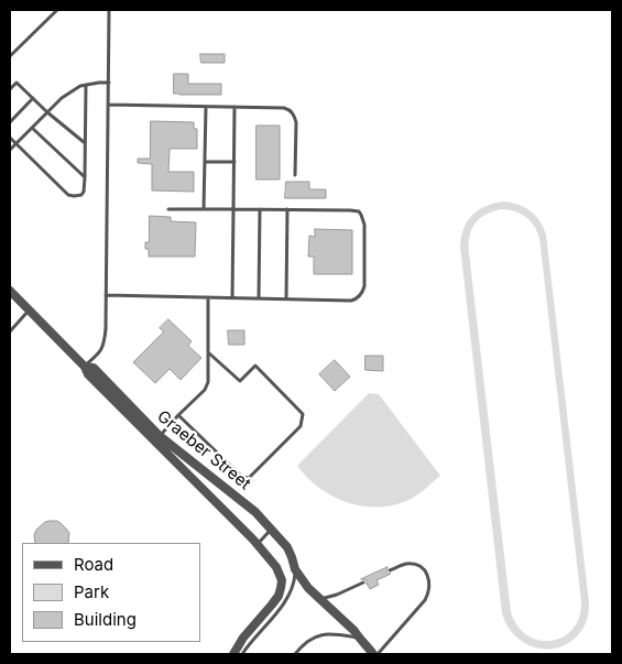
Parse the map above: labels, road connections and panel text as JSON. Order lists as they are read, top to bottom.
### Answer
{
  "streets": {
    "street": ["Graeber Street"]
  },
  "legend": ["Road", "Park", "Building"]
}
